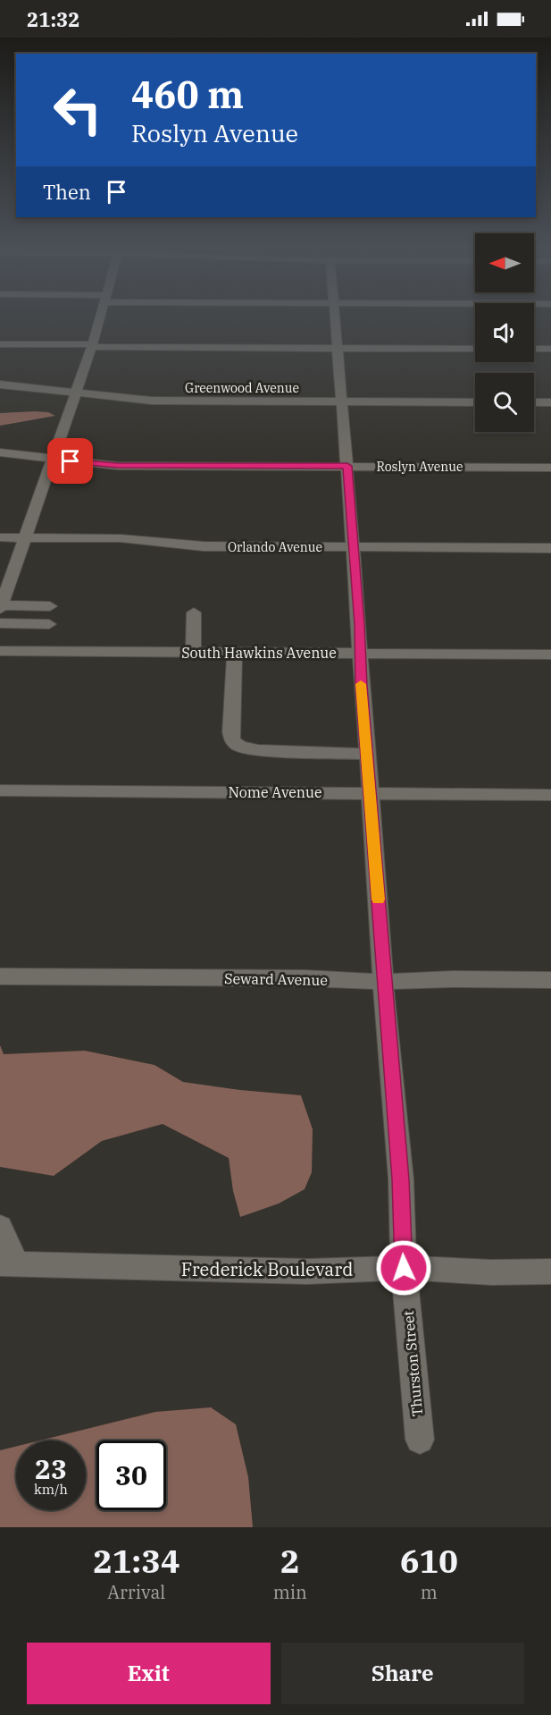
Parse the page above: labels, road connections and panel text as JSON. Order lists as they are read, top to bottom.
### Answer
{
  "streets": {
    "street": [
      "Greenwood Avenue",
      "Roslyn Avenue",
      "Orlando Avenue",
      "South Hawkins Avenue",
      "Nome Avenue",
      "Seward Avenue",
      "Frederick Boulevard",
      "Thurston Street"
    ]
  },
  "crossings": [
    ["Greenwood Avenue", "Thurston Street"],
    ["Roslyn Avenue", "Thurston Street"],
    ["Orlando Avenue", "Thurston Street"],
    ["South Hawkins Avenue", "Thurston Street"],
    ["Nome Avenue", "Thurston Street"],
    ["Seward Avenue", "Thurston Street"],
    ["Frederick Boulevard", "Thurston Street"]
  ],
  "north": "left",
  "page": {
    "status": "21:32",
    "turn": ["460 m", "Roslyn Avenue"],
    "then": "Then",
    "speed": "23 km/h",
    "limit": "30",
    "eta": [
      "21:34",
      "Arrival",
      "2",
      "min",
      "610",
      "m"
    ],
    "buttons": ["Exit", "Share"]
  }
}
